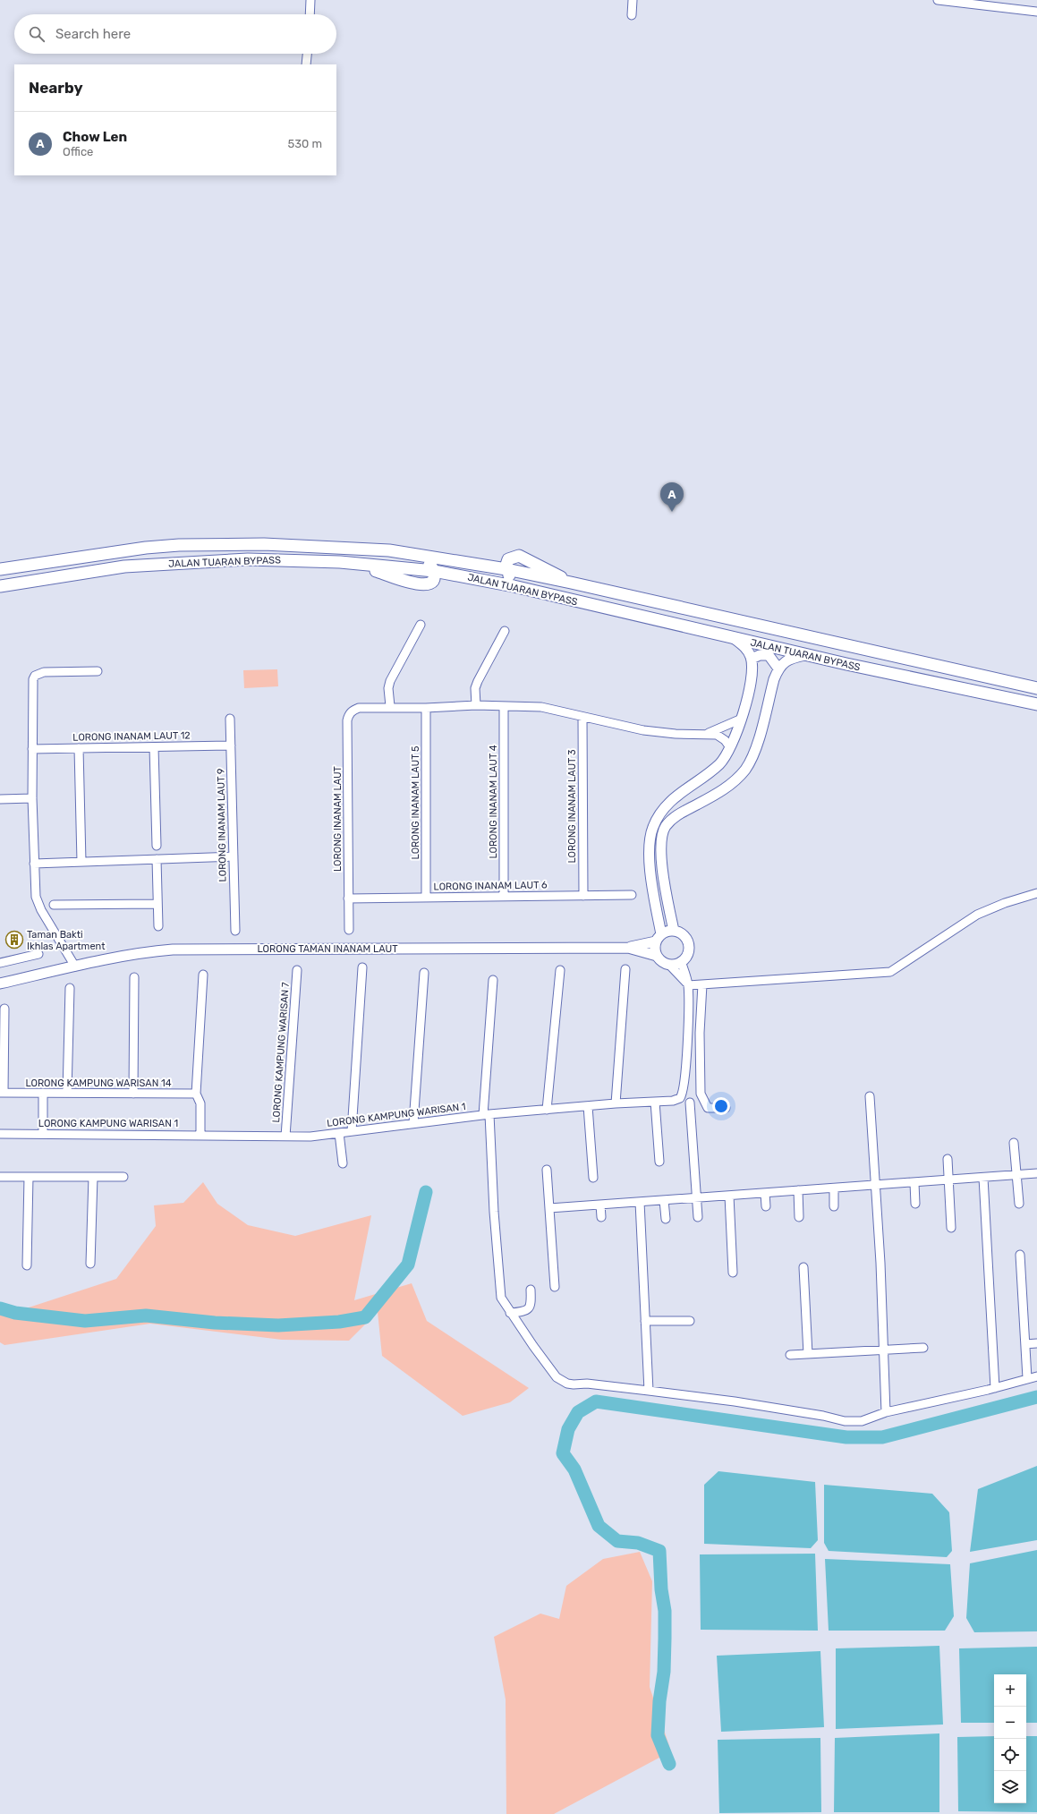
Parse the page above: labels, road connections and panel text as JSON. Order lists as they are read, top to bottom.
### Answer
{
  "streets": {
    "highway": ["JALAN TUARAN BYPASS"],
    "main road": ["LORONG TAMAN INANAM LAUT"],
    "street": [
      "LORONG INANAM LAUT 12",
      "LORONG INANAM LAUT 4",
      "LORONG INANAM LAUT 5",
      "LORONG INANAM LAUT 3",
      "LORONG INANAM LAUT",
      "LORONG INANAM LAUT 9",
      "LORONG INANAM LAUT 6",
      "LORONG KAMPUNG WARISAN 7",
      "LORONG KAMPUNG WARISAN 14",
      "LORONG KAMPUNG WARISAN 1"
    ]
  },
  "crossings": [
    ["LORONG INANAM LAUT 12", "LORONG INANAM LAUT 9"],
    ["LORONG INANAM LAUT 4", "LORONG INANAM LAUT 6"],
    ["LORONG INANAM LAUT 5", "LORONG INANAM LAUT 6"],
    ["LORONG INANAM LAUT 3", "LORONG INANAM LAUT 6"],
    ["LORONG INANAM LAUT", "LORONG INANAM LAUT 6"],
    ["LORONG TAMAN INANAM LAUT", "LORONG KAMPUNG WARISAN 1"],
    ["LORONG KAMPUNG WARISAN 7", "LORONG KAMPUNG WARISAN 1"]
  ],
  "places": {
    "building": ["Taman Bakti Ikhlas Apartment"]
  },
  "page": {
    "search": "Search here",
    "heading": "Nearby",
    "list": [
      {
        "mark": "A",
        "name": "Chow Len",
        "note": "Office",
        "value": "530 m"
      }
    ],
    "pins": "A",
    "map_buttons": ["+", "−"]
  }
}
